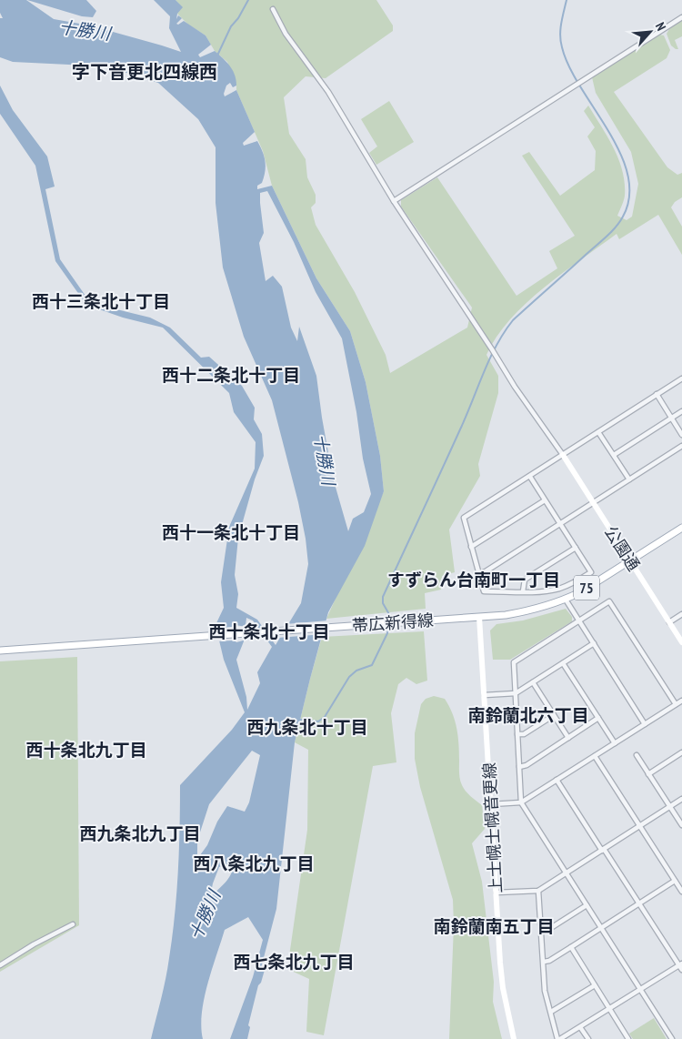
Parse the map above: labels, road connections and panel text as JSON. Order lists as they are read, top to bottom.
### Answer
{
  "streets": {
    "main road": [
      "公園通",
      "75",
      "帯広新得線",
      "上士幌士幌音更線"
    ]
  },
  "crossings": [
    ["公園通", "帯広新得線"],
    ["帯広新得線", "上士幌士幌音更線"]
  ],
  "districts": [
    "字下音更北四線西",
    "西十三条北十丁目",
    "西十二条北十丁目",
    "西十一条北十丁目",
    "すずらん台南町一丁目",
    "西十条北十丁目",
    "南鈴蘭北六丁目",
    "西九条北十丁目",
    "西十条北九丁目",
    "西九条北九丁目",
    "西八条北九丁目",
    "南鈴蘭南五丁目",
    "西七条北九丁目"
  ],
  "water": ["十勝川"],
  "north": "top right"
}
